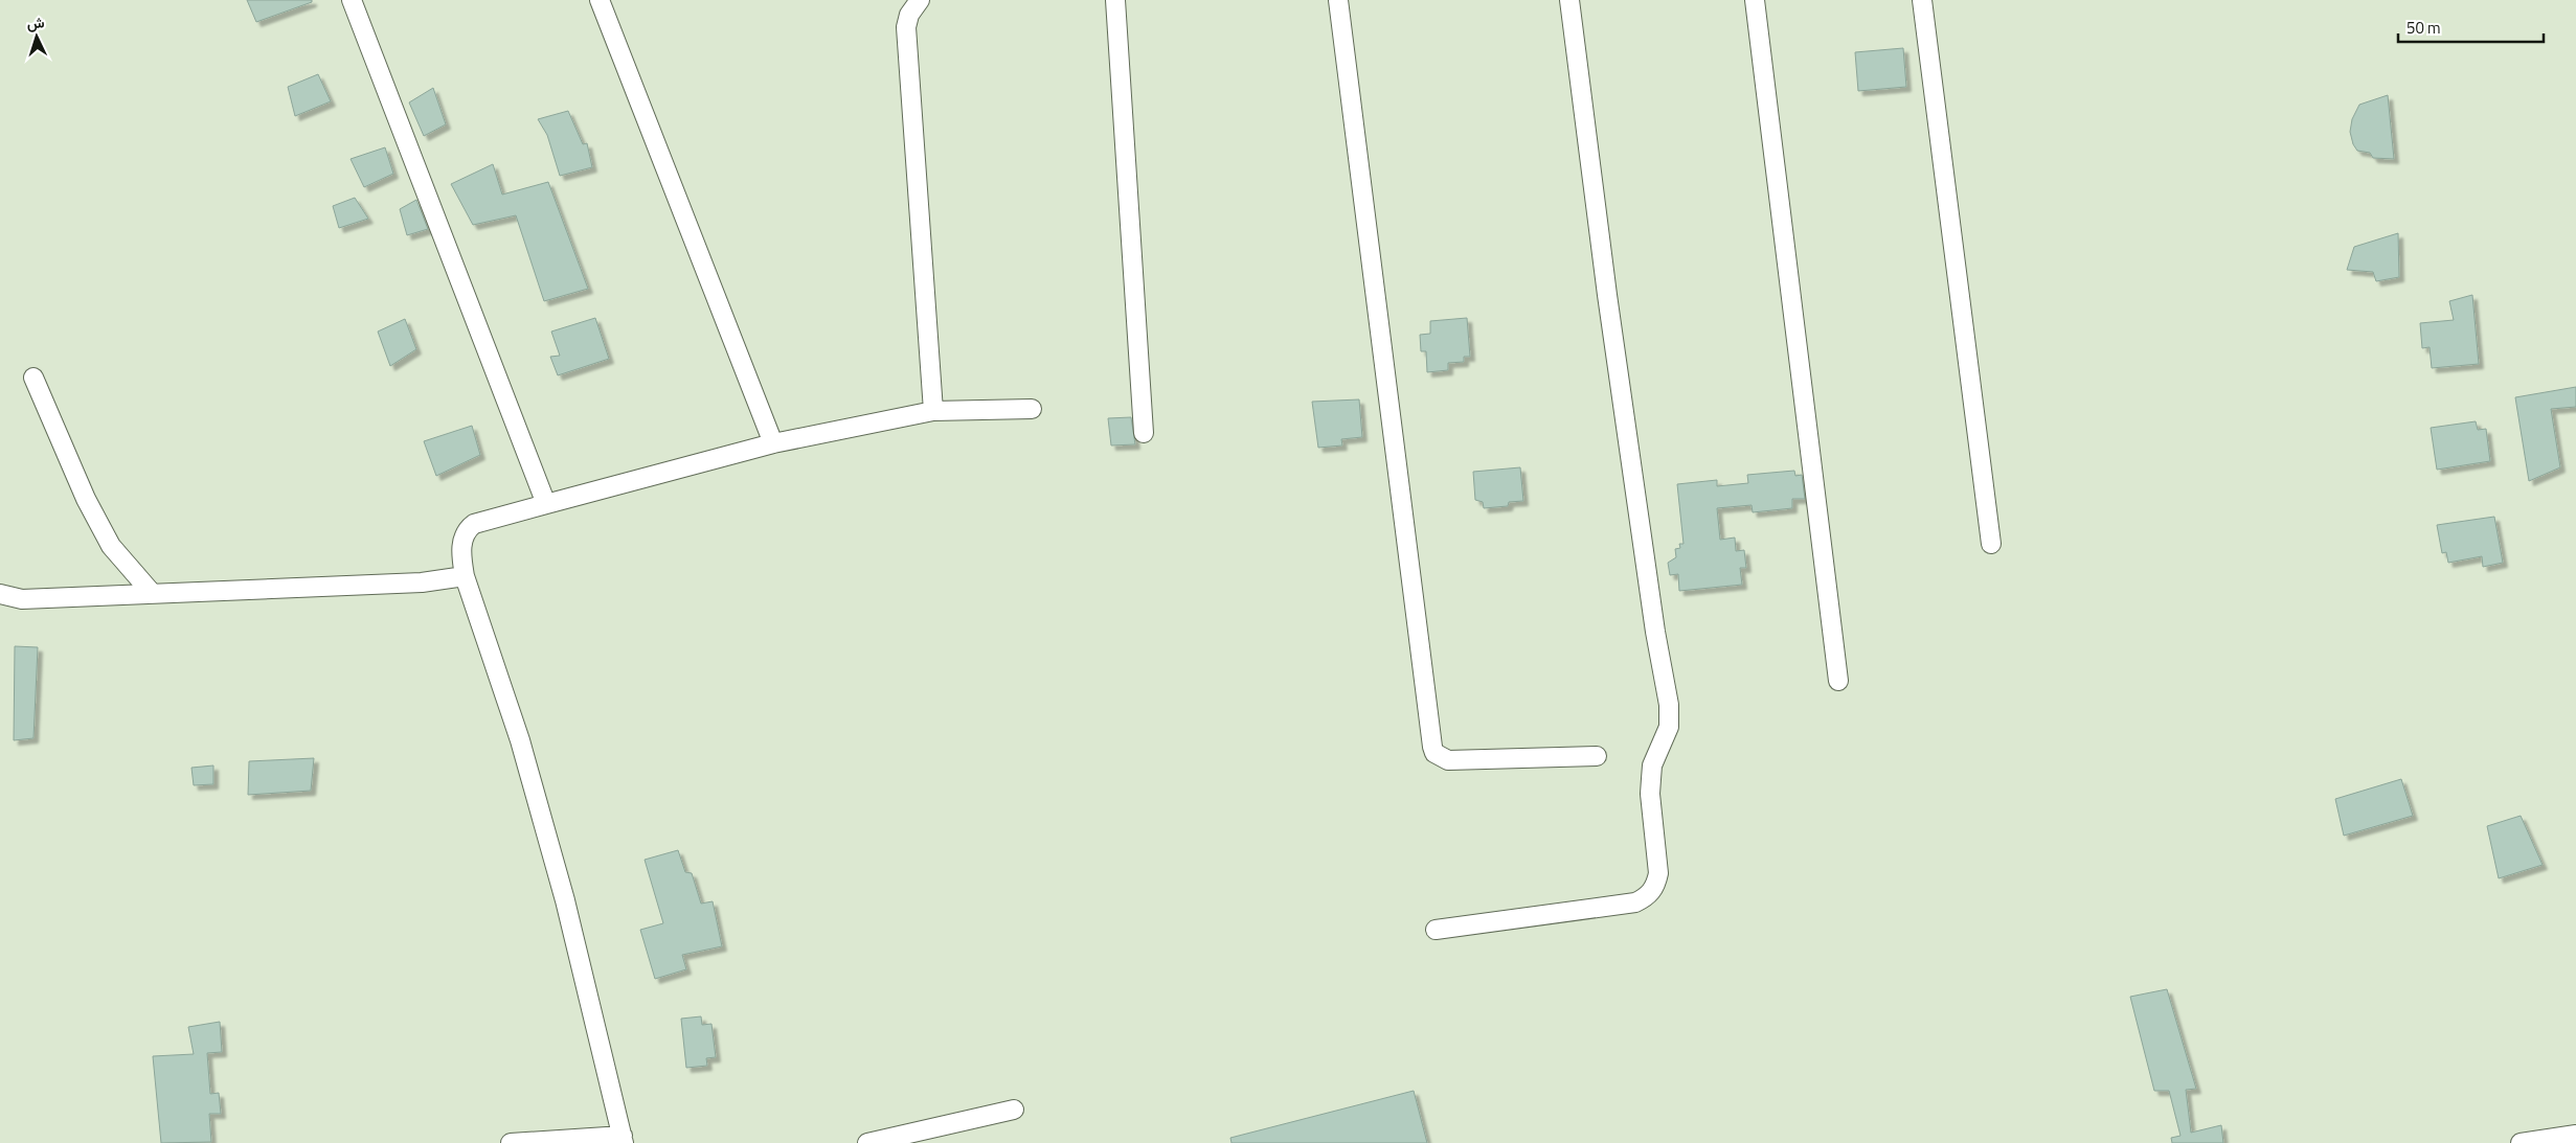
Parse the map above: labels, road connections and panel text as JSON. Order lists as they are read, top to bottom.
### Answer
{
  "scale_bar": "50 m",
  "north": "top"
}
